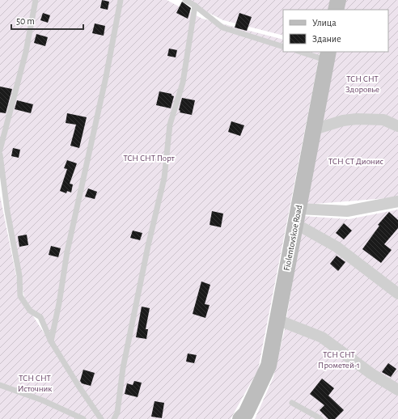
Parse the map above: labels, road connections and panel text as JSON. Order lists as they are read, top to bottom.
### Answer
{
  "streets": {
    "main road": ["Fiolentovskoe Road"]
  },
  "parks": [
    "ТСН СНТ Здоровье",
    "ТСН СНТ Порт",
    "ТСН СТ Дионис",
    "ТСН СНТ Прометей-1",
    "ТСН СНТ Источник"
  ],
  "legend": ["Улица", "Здание"],
  "scale_bar": "50 m"
}
